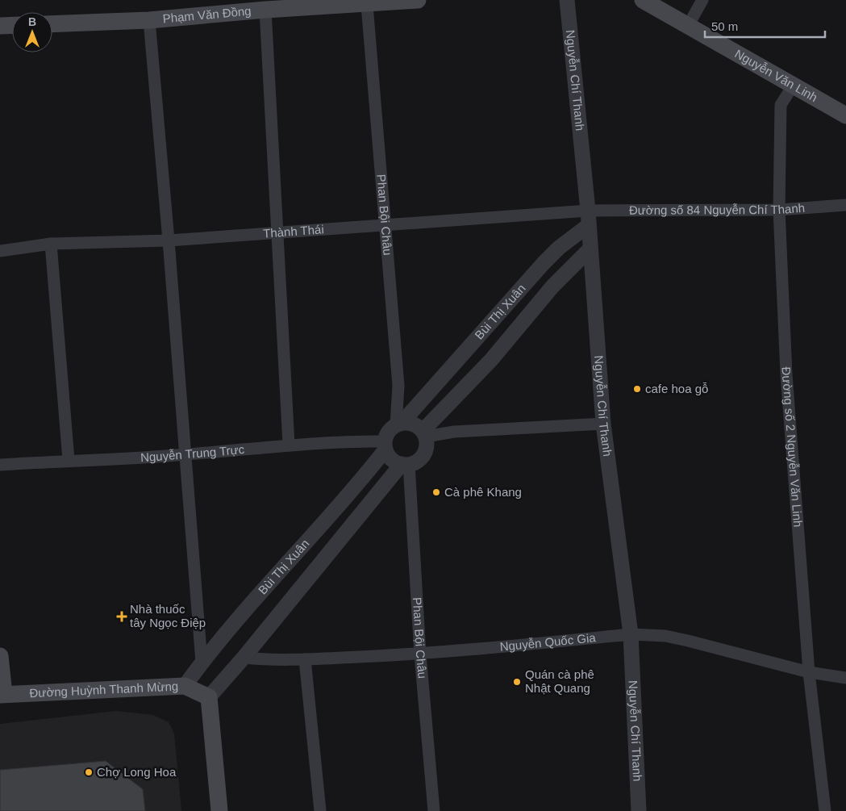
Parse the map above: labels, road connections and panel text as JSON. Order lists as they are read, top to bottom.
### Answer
{
  "streets": {
    "main road": ["Phạm Văn Đồng", "Nguyễn Văn Linh", "Đường Huỳnh Thanh Mừng"],
    "street": [
      "Nguyễn Chí Thanh",
      "Đường số 84 Nguyễn Chí Thanh",
      "Phan Bội Châu",
      "Thành Thái",
      "Bùi Thị Xuân",
      "Đường số 2 Nguyễn Văn Linh",
      "Nguyễn Trung Trực",
      "Nguyễn Quốc Gia"
    ]
  },
  "crossings": [
    ["Phạm Văn Đồng", "Phan Bội Châu"],
    ["Nguyễn Văn Linh", "Đường số 2 Nguyễn Văn Linh"],
    ["Nguyễn Chí Thanh", "Đường số 84 Nguyễn Chí Thanh"],
    ["Nguyễn Chí Thanh", "Thành Thái"],
    ["Nguyễn Chí Thanh", "Bùi Thị Xuân"],
    ["Nguyễn Chí Thanh", "Nguyễn Quốc Gia"],
    ["Đường số 84 Nguyễn Chí Thanh", "Thành Thái"],
    ["Đường số 84 Nguyễn Chí Thanh", "Bùi Thị Xuân"],
    ["Đường số 84 Nguyễn Chí Thanh", "Đường số 2 Nguyễn Văn Linh"],
    ["Phan Bội Châu", "Thành Thái"],
    ["Phan Bội Châu", "Bùi Thị Xuân"],
    ["Phan Bội Châu", "Nguyễn Trung Trực"],
    ["Phan Bội Châu", "Nguyễn Quốc Gia"],
    ["Thành Thái", "Bùi Thị Xuân"],
    ["Bùi Thị Xuân", "Nguyễn Trung Trực"],
    ["Bùi Thị Xuân", "Nguyễn Quốc Gia"],
    ["Bùi Thị Xuân", "Đường Huỳnh Thanh Mừng"],
    ["Đường số 2 Nguyễn Văn Linh", "Nguyễn Quốc Gia"]
  ],
  "places": {
    "other": [
      "cafe hoa gỗ",
      "Cà phê Khang",
      "Quán cà phê Nhật Quang",
      "Chợ Long Hoa"
    ],
    "health": ["Nhà thuốc tây Ngọc Điệp"]
  },
  "scale_bar": "50 m",
  "north": "top"
}
